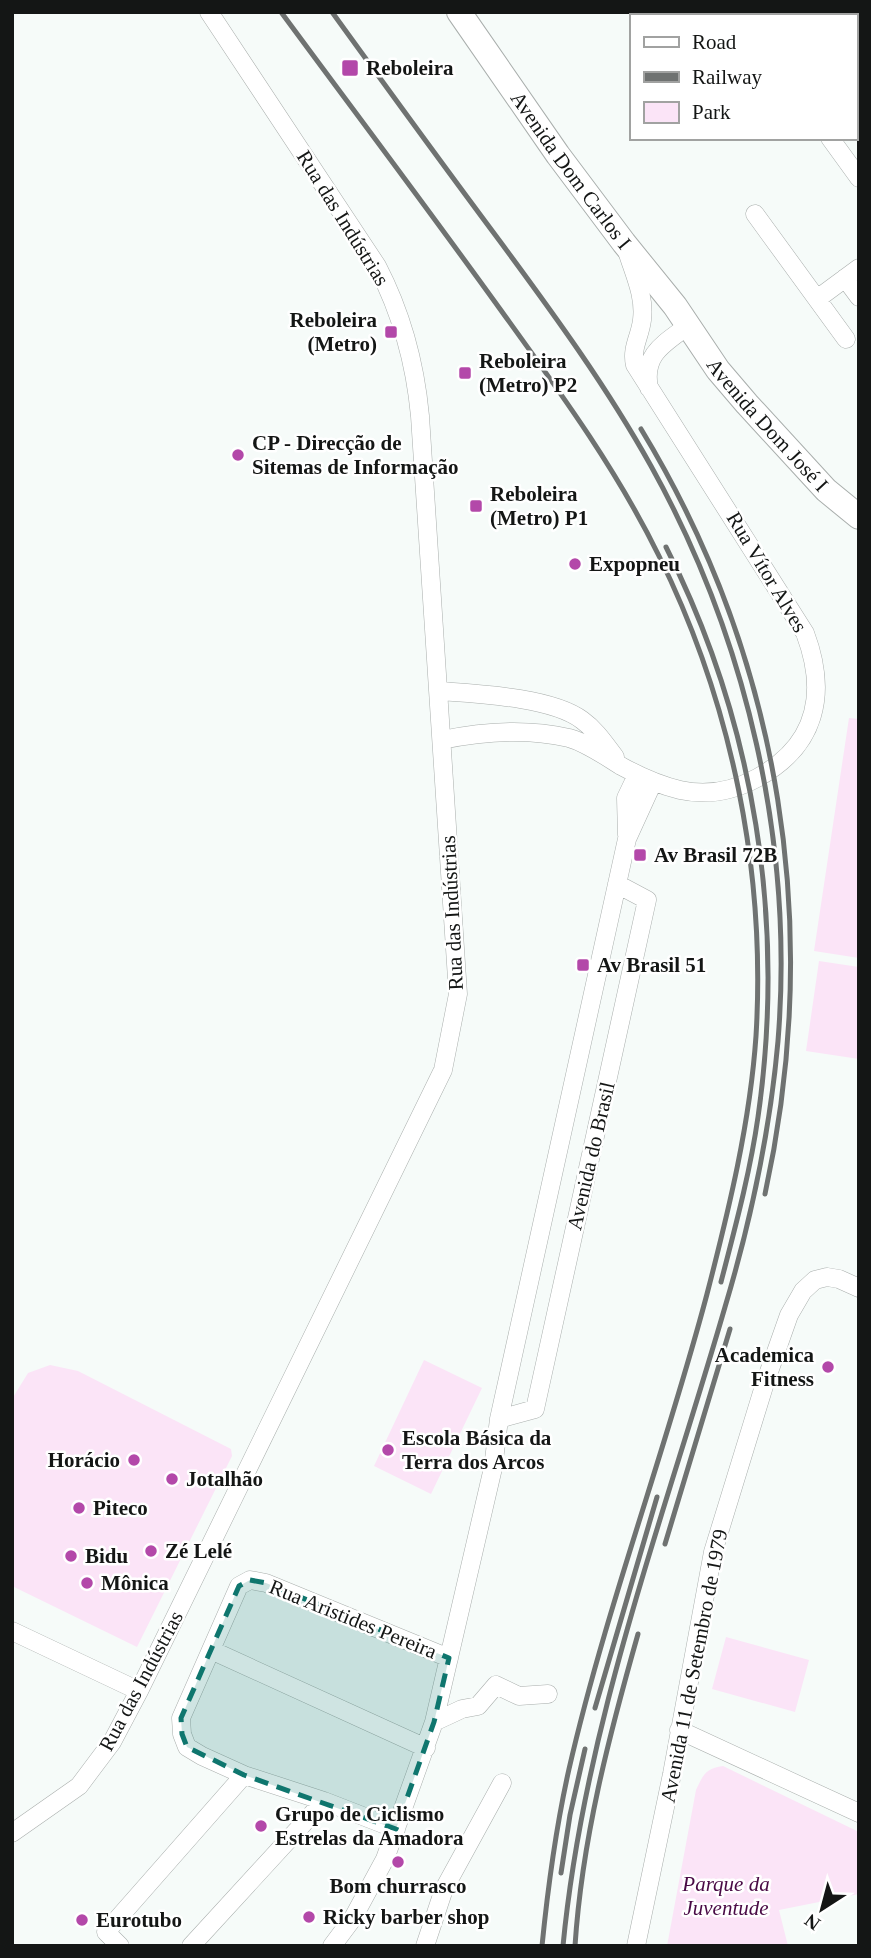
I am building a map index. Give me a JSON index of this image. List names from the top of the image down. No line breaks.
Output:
{"streets":{"street":["Avenida Dom Carlos I","Rua das Indústrias","Avenida Dom José I","Rua Vítor Alves","Avenida do Brasil","Rua Aristides Pereira","Avenida 11 de Setembro de 1979"]},"crossings":[["Avenida Dom Carlos I","Avenida Dom José I"],["Avenida Dom Carlos I","Rua Vítor Alves"],["Rua das Indústrias","Rua Vítor Alves"],["Rua Vítor Alves","Avenida do Brasil"],["Avenida do Brasil","Rua Aristides Pereira"]],"parks":["Parque da Juventude"],"places":{"transit":["Reboleira","Reboleira (Metro)","Reboleira (Metro) P2","Reboleira (Metro) P1","Av Brasil 72B","Av Brasil 51"],"other":["CP - Direcção de Sitemas de Informação","Expopneu","Academica Fitness","Escola Básica da Terra dos Arcos","Horácio","Jotalhão","Piteco","Zé Lelé","Bidu","Mônica","Grupo de Ciclismo Estrelas da Amadora","Bom churrasco","Ricky barber shop","Eurotubo"]},"legend":["Road","Railway","Park"],"north":"bottom left"}
